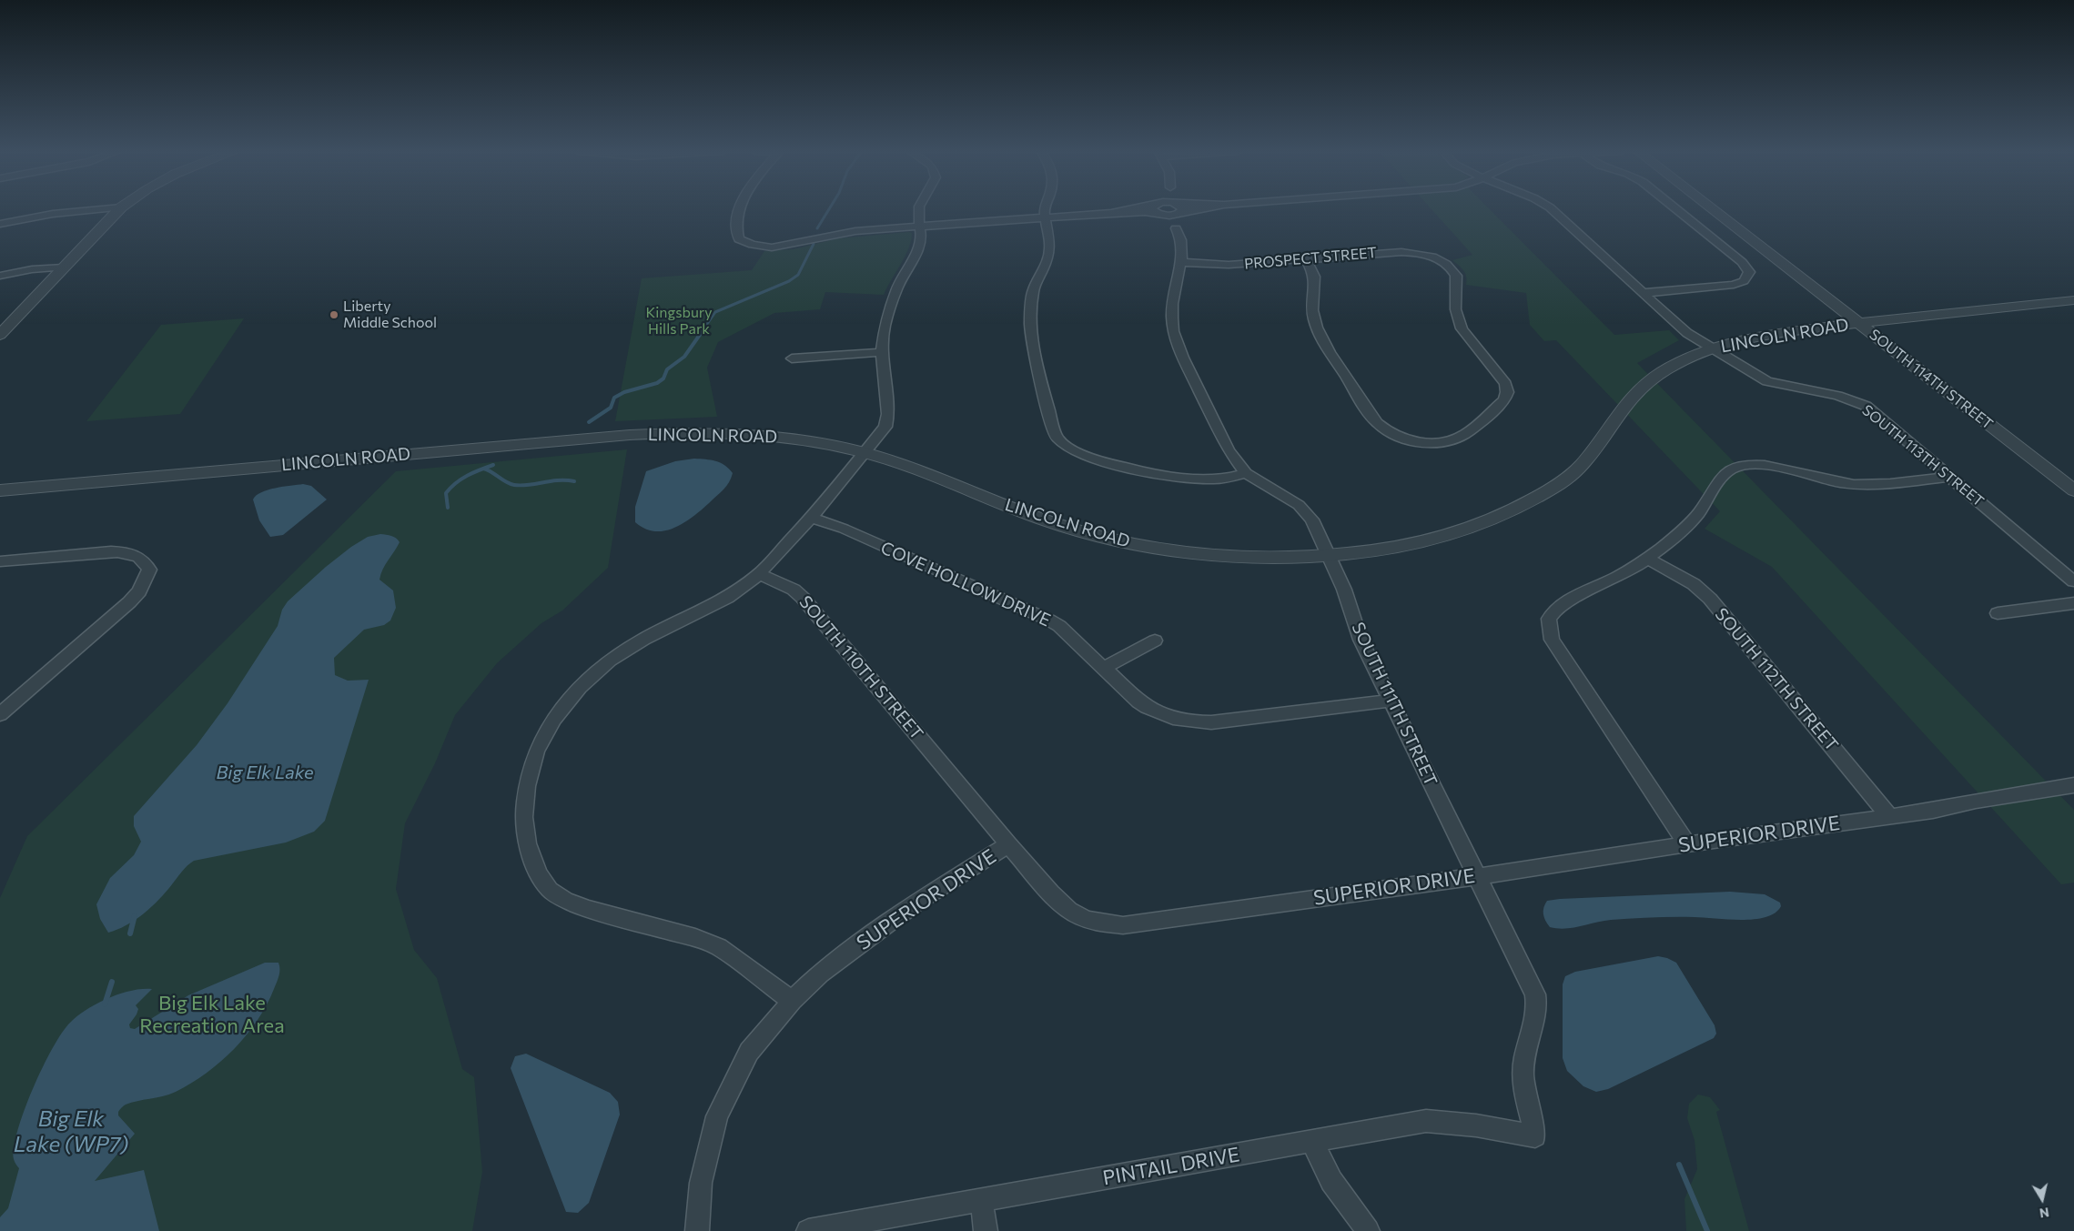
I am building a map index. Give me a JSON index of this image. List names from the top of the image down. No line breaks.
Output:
{"streets":{"street":["PROSPECT STREET","LINCOLN ROAD","SOUTH 114TH STREET","SOUTH 113TH STREET","COVE HOLLOW DRIVE","SOUTH 110TH STREET","SOUTH 112TH STREET","SOUTH 111TH STREET","SUPERIOR DRIVE","PINTAIL DRIVE"]},"crossings":[["PROSPECT STREET","SOUTH 111TH STREET"],["LINCOLN ROAD","SOUTH 114TH STREET"],["LINCOLN ROAD","SOUTH 113TH STREET"],["LINCOLN ROAD","SOUTH 111TH STREET"],["COVE HOLLOW DRIVE","SOUTH 111TH STREET"],["SOUTH 110TH STREET","SUPERIOR DRIVE"],["SOUTH 112TH STREET","SUPERIOR DRIVE"],["SOUTH 111TH STREET","SUPERIOR DRIVE"],["SOUTH 111TH STREET","PINTAIL DRIVE"]],"water":["Big Elk Lake","Big Elk Lake (WP7)"],"parks":["Kingsbury Hills Park","Big Elk Lake Recreation Area"],"places":["Liberty Middle School"],"north":"bottom"}
